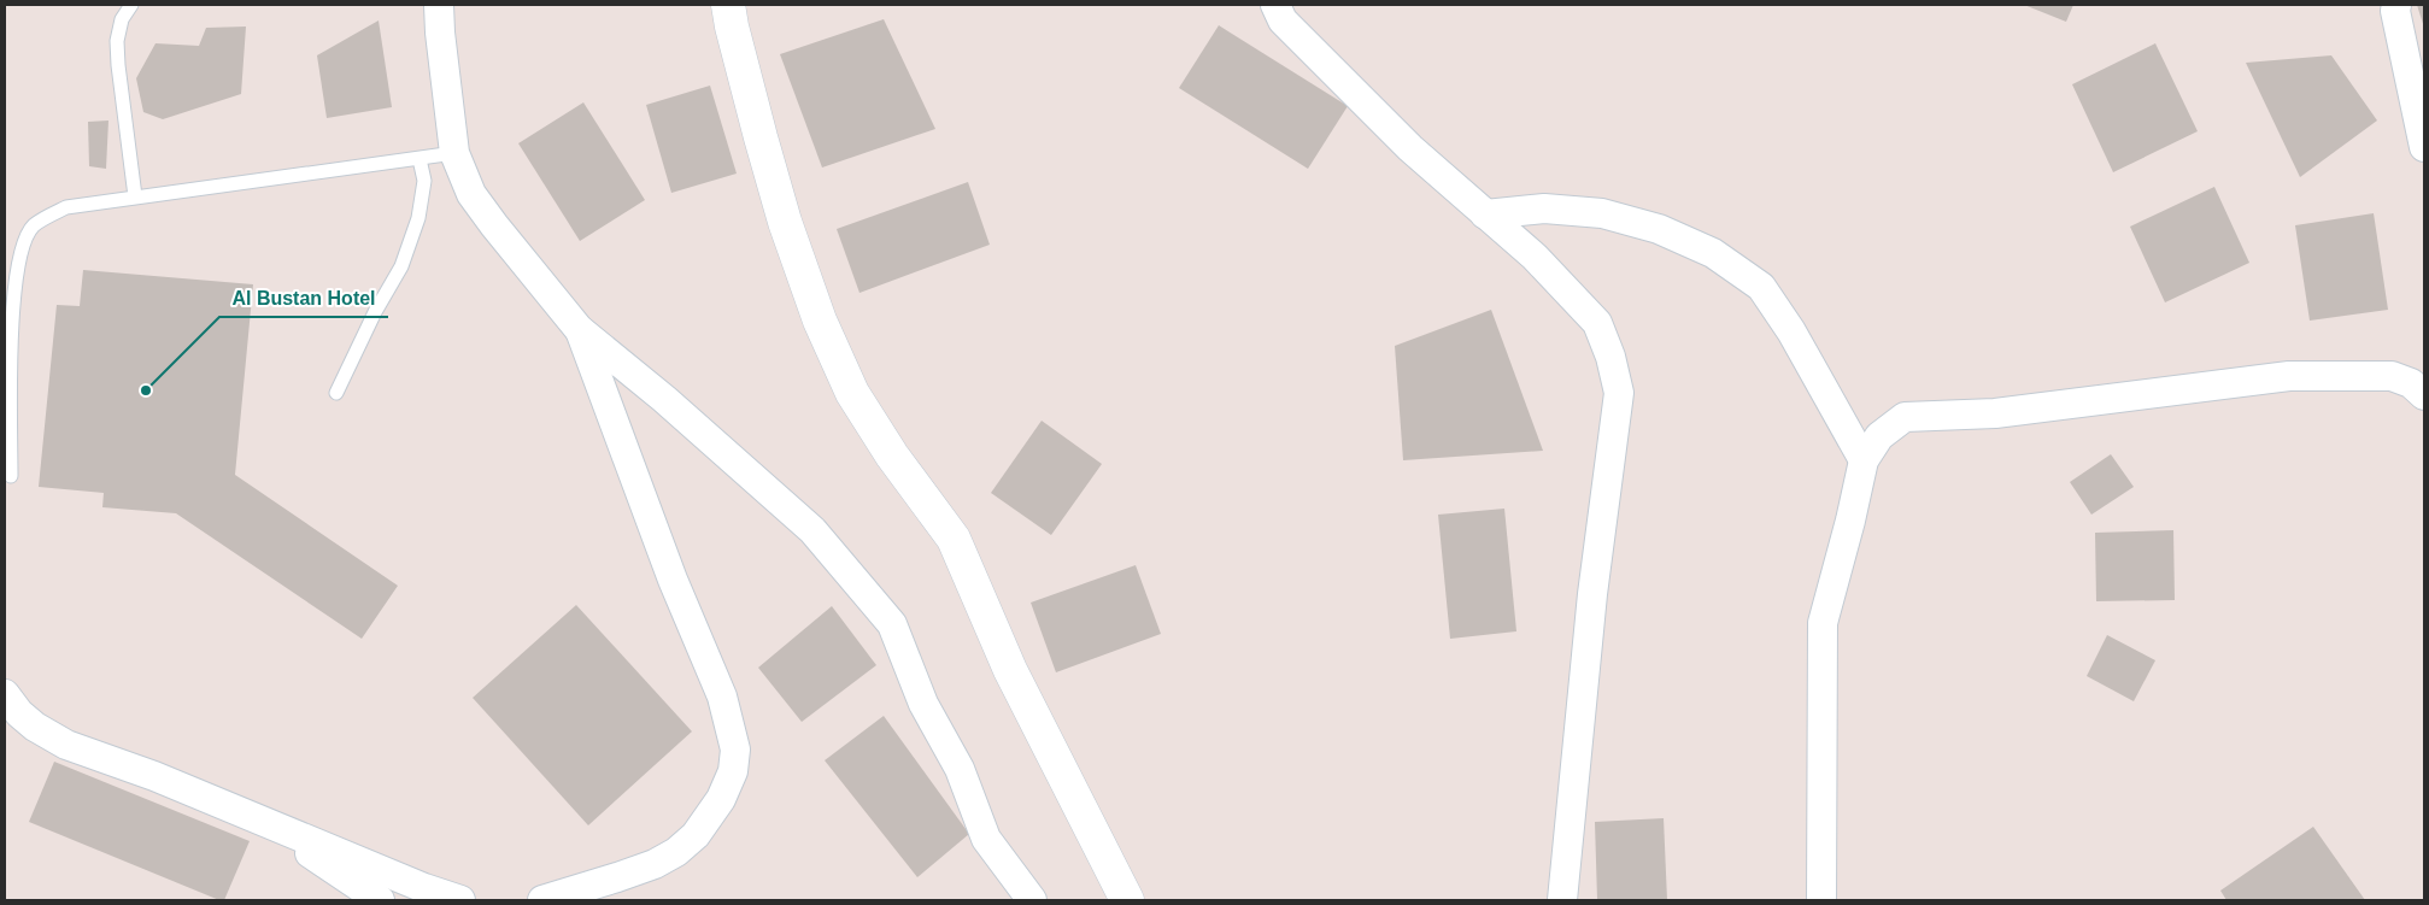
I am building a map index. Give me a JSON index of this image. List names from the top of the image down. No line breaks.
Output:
{"places":["Al Bustan Hotel"]}
